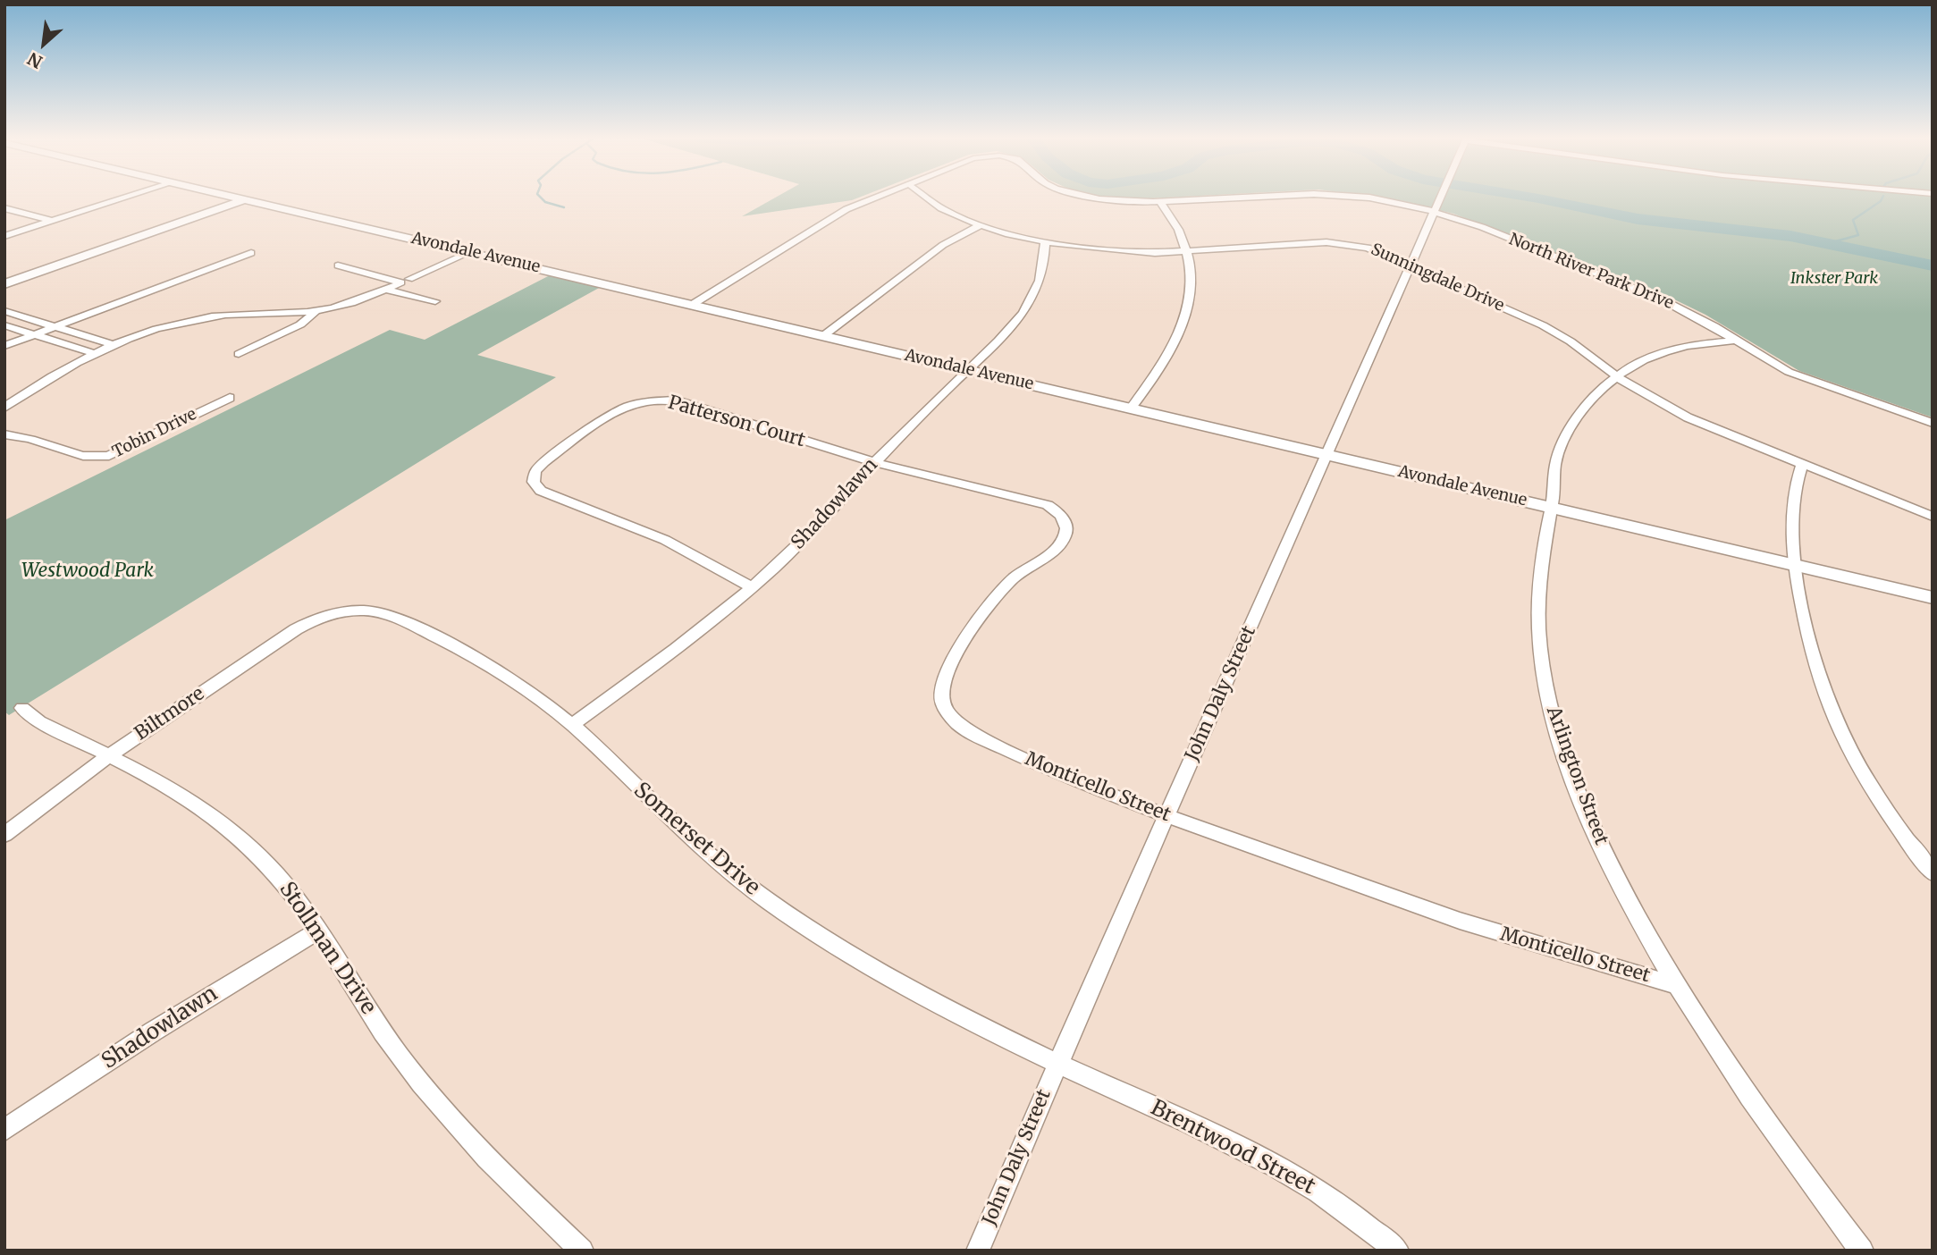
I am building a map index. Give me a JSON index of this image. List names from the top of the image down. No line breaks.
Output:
{"streets":{"street":["Avondale Avenue","North River Park Drive","Sunningdale Drive","Patterson Court","Tobin Drive","Shadowlawn","John Daly Street","Biltmore","Arlington Street","Monticello Street","Somerset Drive","Stollman Drive","Brentwood Street"]},"crossings":[["Avondale Avenue","Shadowlawn"],["Avondale Avenue","John Daly Street"],["Avondale Avenue","Arlington Street"],["North River Park Drive","John Daly Street"],["North River Park Drive","Arlington Street"],["Sunningdale Drive","Shadowlawn"],["Sunningdale Drive","John Daly Street"],["Sunningdale Drive","Arlington Street"],["Patterson Court","Shadowlawn"],["Patterson Court","Monticello Street"],["Shadowlawn","Monticello Street"],["Shadowlawn","Somerset Drive"],["Shadowlawn","Stollman Drive"],["John Daly Street","Monticello Street"],["John Daly Street","Somerset Drive"],["John Daly Street","Brentwood Street"],["Biltmore","Somerset Drive"],["Biltmore","Stollman Drive"],["Arlington Street","Monticello Street"],["Somerset Drive","Brentwood Street"]],"parks":["Inkster Park","Westwood Park"],"north":"bottom left"}
